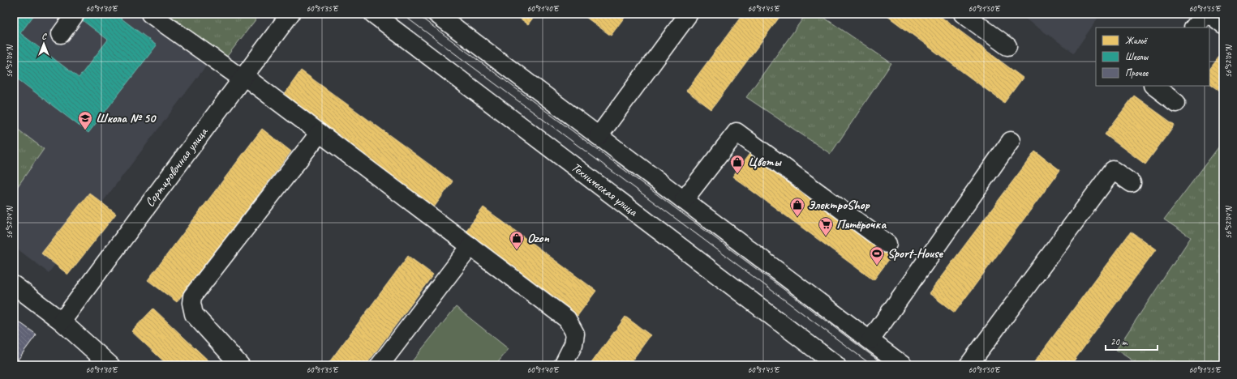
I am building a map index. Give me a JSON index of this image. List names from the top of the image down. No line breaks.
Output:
{"streets":{"street":["Сортировочная улица","Техническая улица"]},"places":{"school or university":["Школа № 50"],"shop":["Цветы","ЭлектроShop","Ozon"],"supermarket":["Пятёрочка"],"sports":["Sport-House"]},"legend":["Жильё","Школы","Прочее"],"scale_bar":"20 m","north":"top","coordinates":["60°31'30\"E","60°31'35\"E","60°31'40\"E","60°31'45\"E","60°31'50\"E","60°31'55\"E","56°52'06\"N","56°52'04\"N"]}
